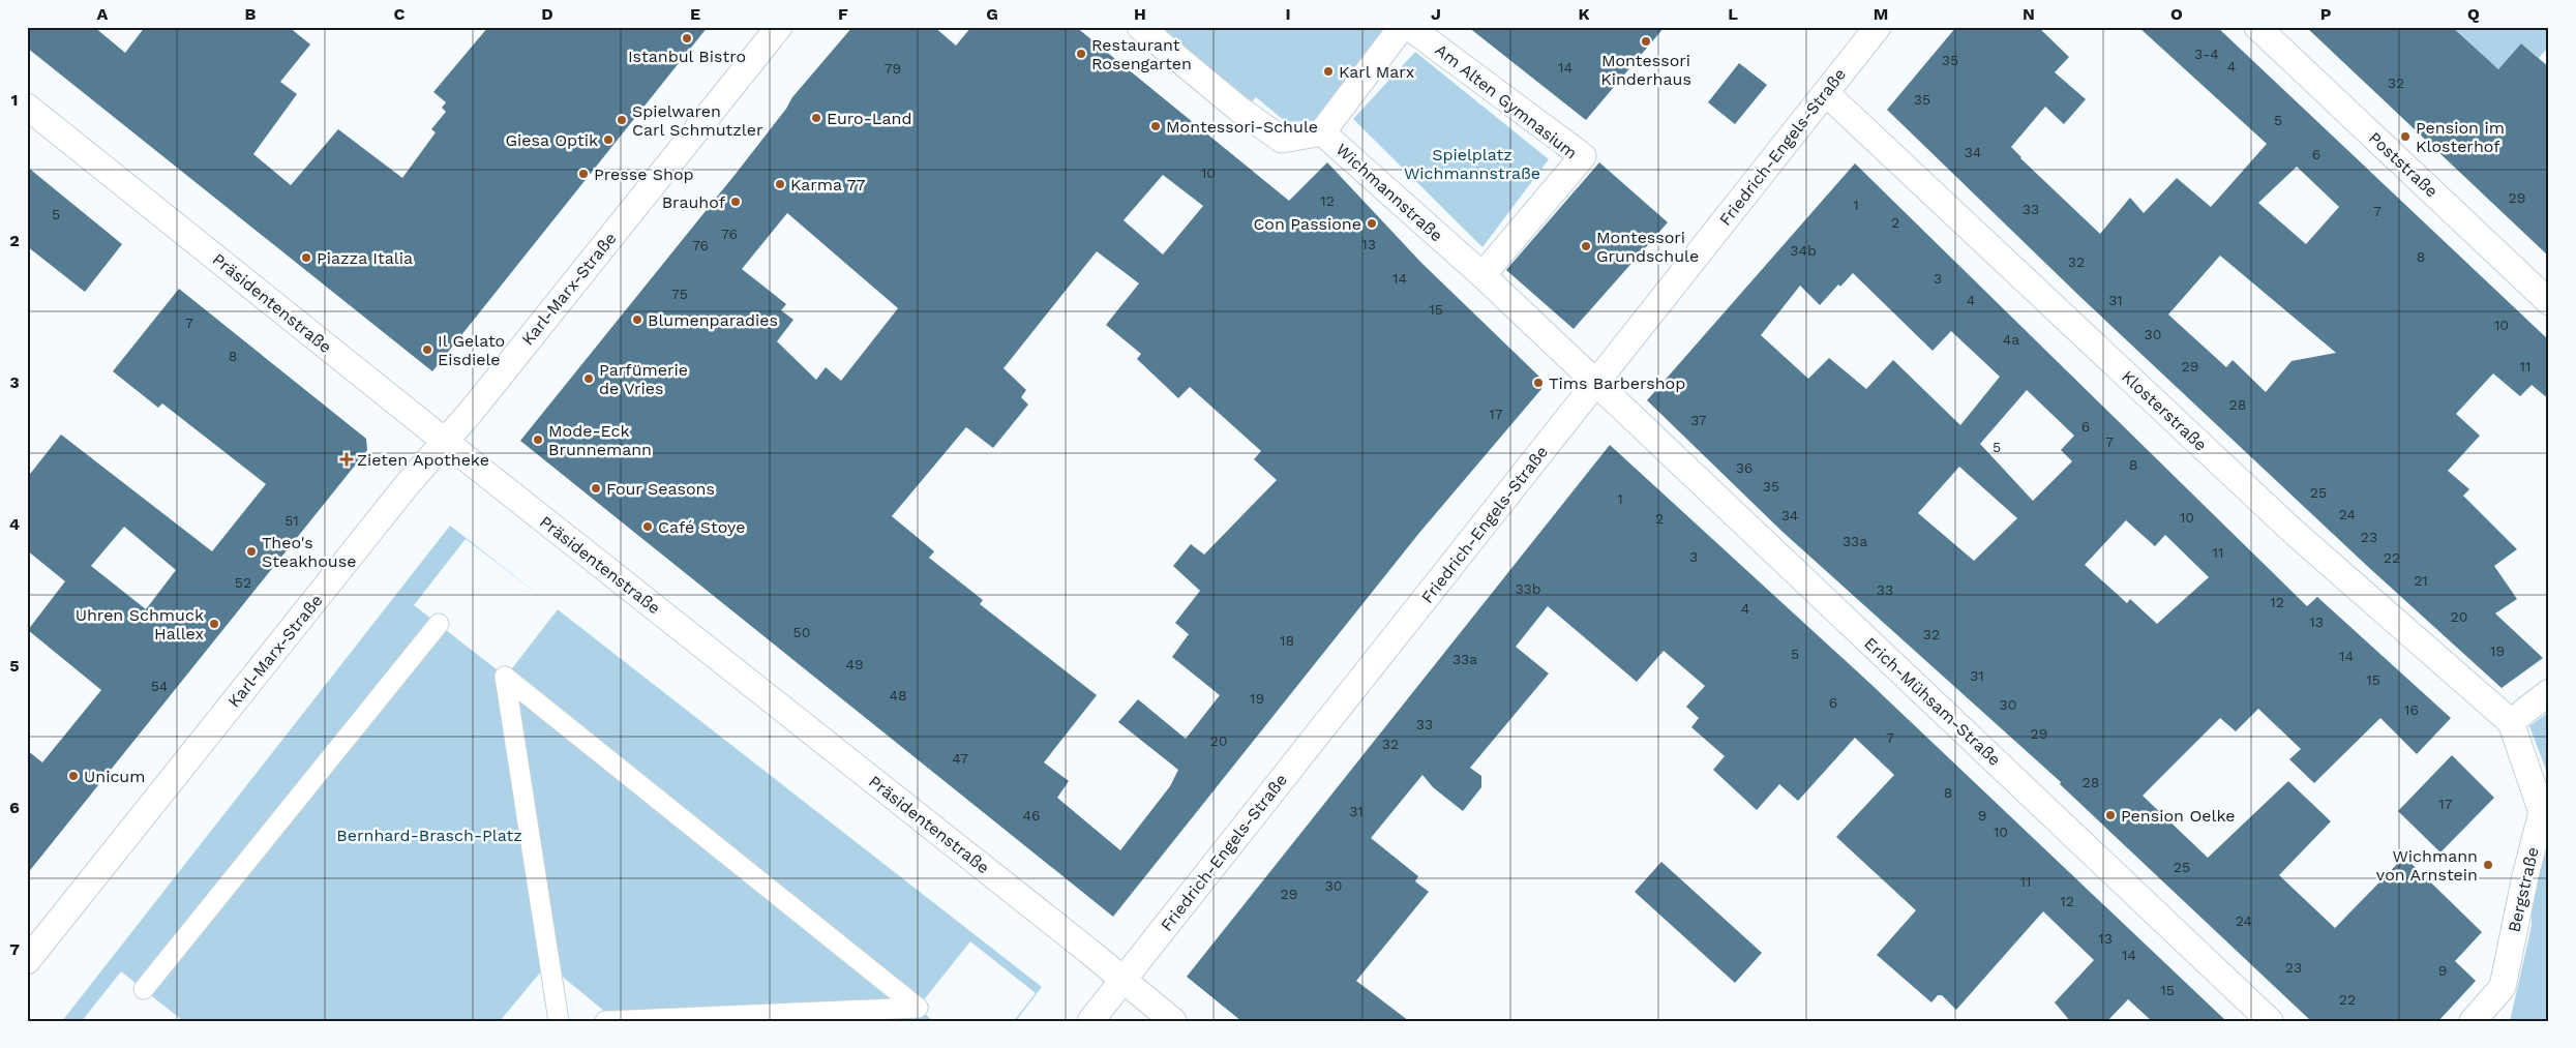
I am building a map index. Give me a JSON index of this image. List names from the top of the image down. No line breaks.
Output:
{"streets":{"street":["Am Alten Gymnasium","Friedrich-Engels-Straße","Poststraße","Wichmannstraße","Karl-Marx-Straße","Präsidentenstraße","Klosterstraße","Erich-Mühsam-Straße","Bergstraße"]},"crossings":[["Am Alten Gymnasium","Wichmannstraße"],["Friedrich-Engels-Straße","Wichmannstraße"],["Friedrich-Engels-Straße","Präsidentenstraße"],["Friedrich-Engels-Straße","Klosterstraße"],["Friedrich-Engels-Straße","Erich-Mühsam-Straße"],["Wichmannstraße","Erich-Mühsam-Straße"],["Karl-Marx-Straße","Präsidentenstraße"],["Klosterstraße","Bergstraße"]],"parks":["Spielplatz Wichmannstraße","Bernhard-Brasch-Platz"],"places":{"other":["Istanbul Bistro","Montessori Kinderhaus","Restaurant Rosengarten","Karl Marx","Euro-Land","Spielwaren Carl Schmutzler","Montessori-Schule","Pension im Klosterhof","Giesa Optik","Presse Shop","Karma 77","Brauhof","Con Passione","Montessori Grundschule","Piazza Italia","Blumenparadies","Il Gelato Eisdiele","Parfümerie de Vries","Tims Barbershop","Mode-Eck Brunnemann","Four Seasons","Café Stoye","Theo's Steakhouse","Uhren Schmuck Hallex","Unicum","Pension Oelke","Wichmann von Arnstein"],"health":["Zieten Apotheke"]},"house_numbers":["3-4","35","4","14","79","32","35","5","34","6","10","29","12","1","33","7","5","2","76","13","76","34b","8","32","14","3","75","4","31","15","7","10","30","4a","8","29","11","28","17","37","6","7","5","8","36","35","25","1","24","34","10","2","51","23","33a","11","3","22","21","52","33b","33","12","4","20","13","50","32","18","19","5","14","33a","49","31","15","54","48","19","6","30","16","33","29","7","20","32","47","28","8","17","31","46","9","10","25","11","30","29","12","24","13","14","23","9","15","22"],"grid":{"columns":["A","B","C","D","E","F","G","H","I","J","K","L","M","N","O","P","Q"],"rows":["1","2","3","4","5","6","7"]}}
